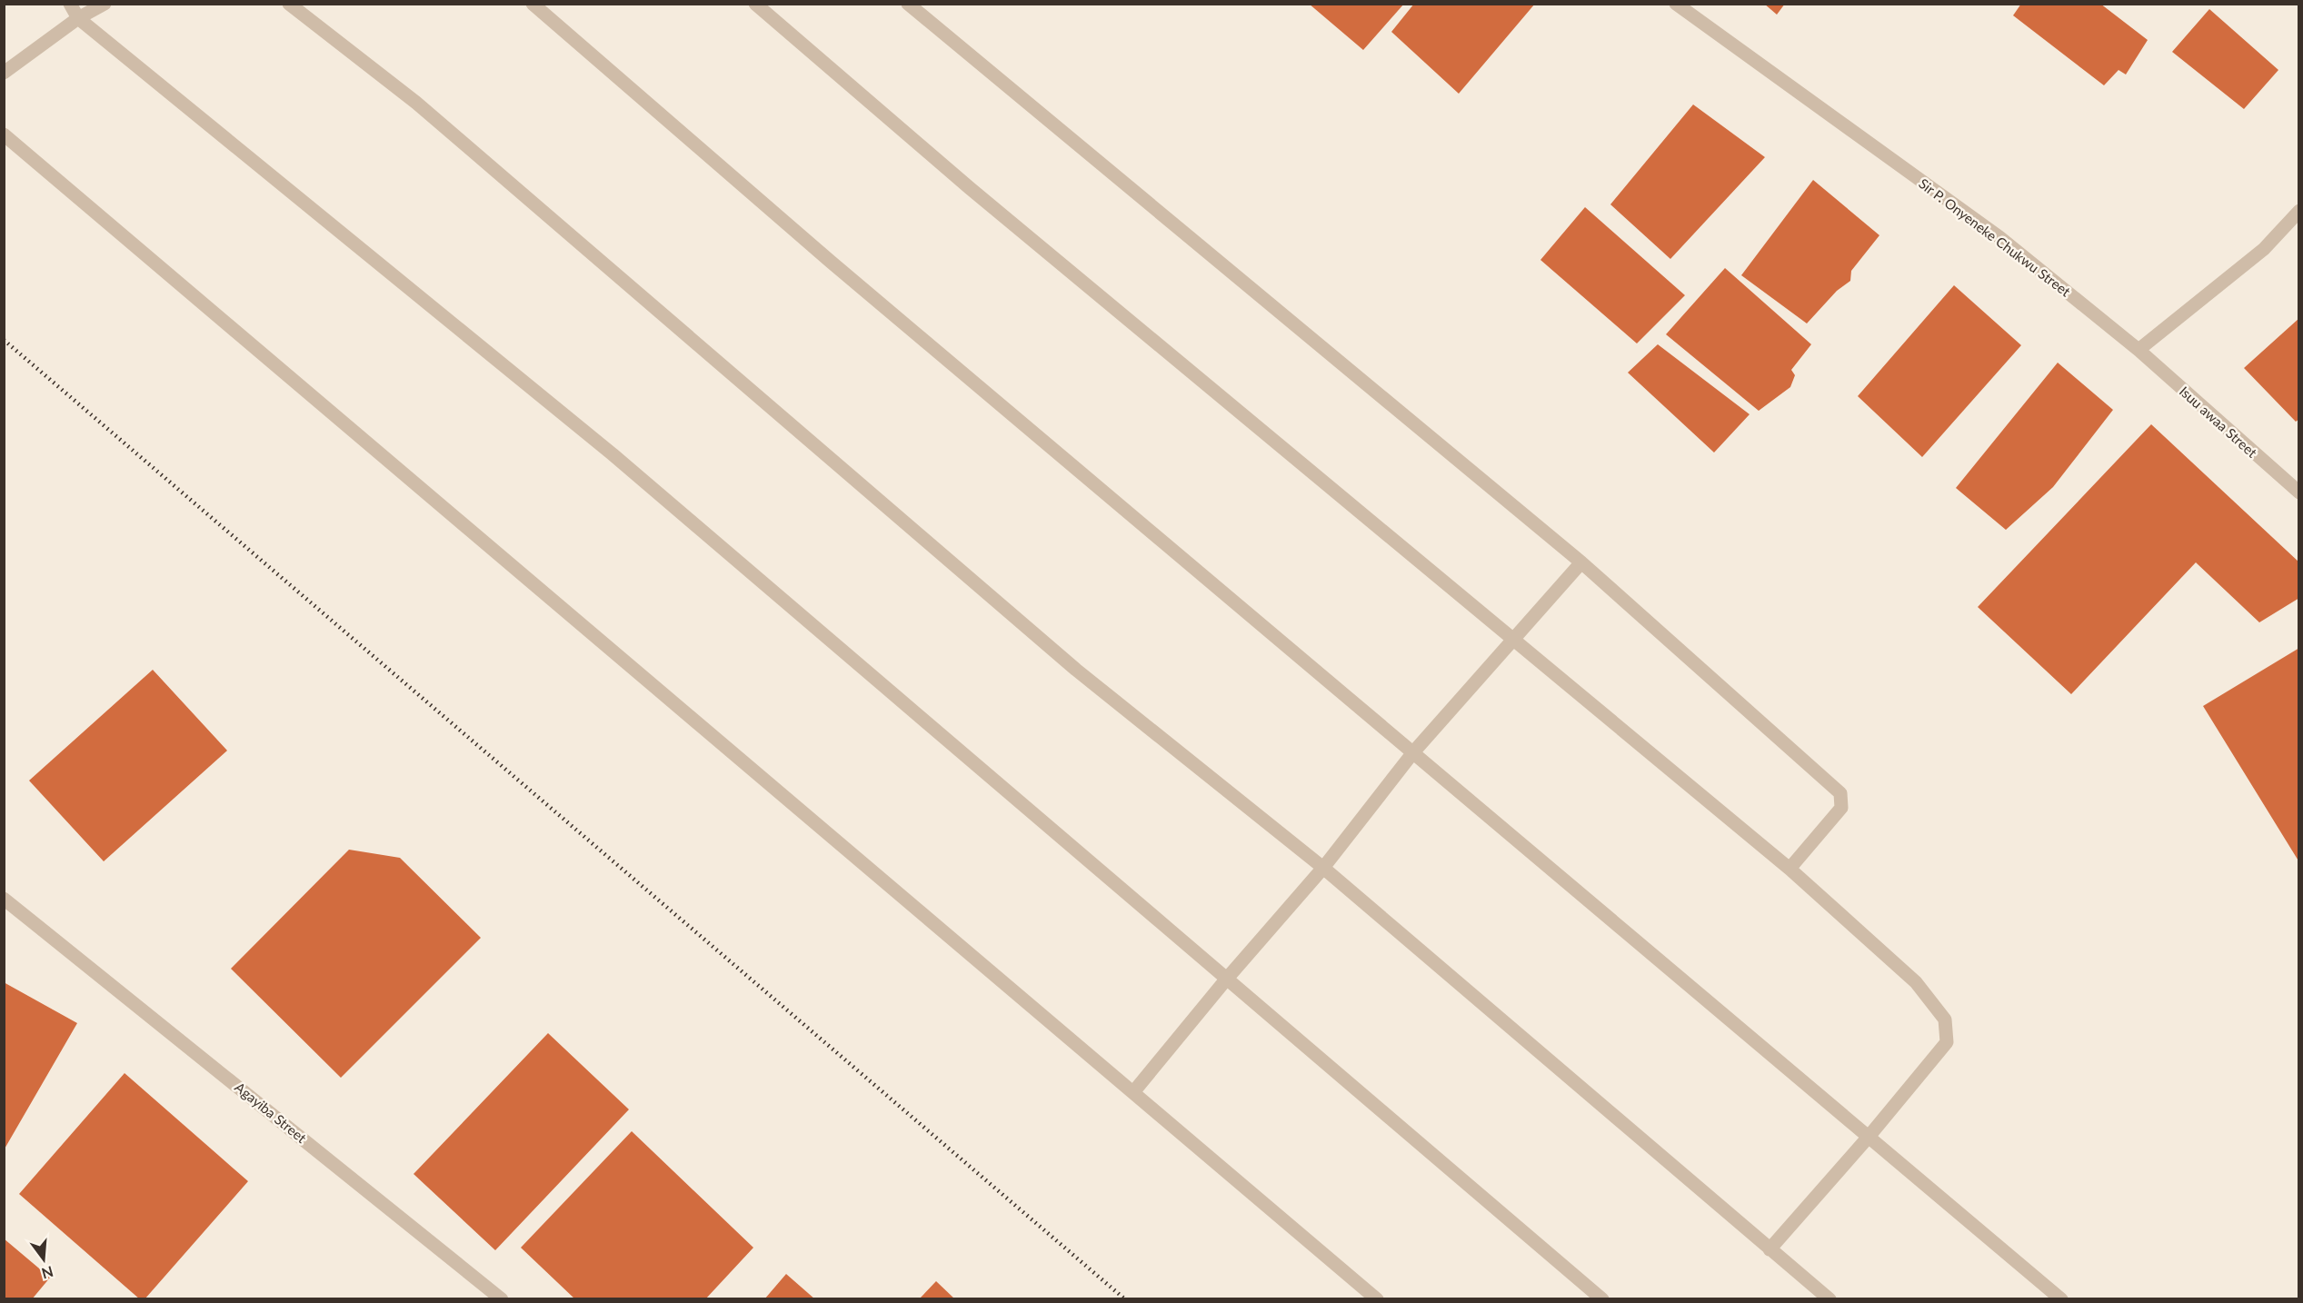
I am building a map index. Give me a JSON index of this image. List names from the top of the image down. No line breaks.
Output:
{"streets":{"street":["Sir P. Onyeneke Chukwu Street","Isuu awaa Street","Agayiba Street"]},"crossings":[["Sir P. Onyeneke Chukwu Street","Isuu awaa Street"]],"north":"bottom"}
